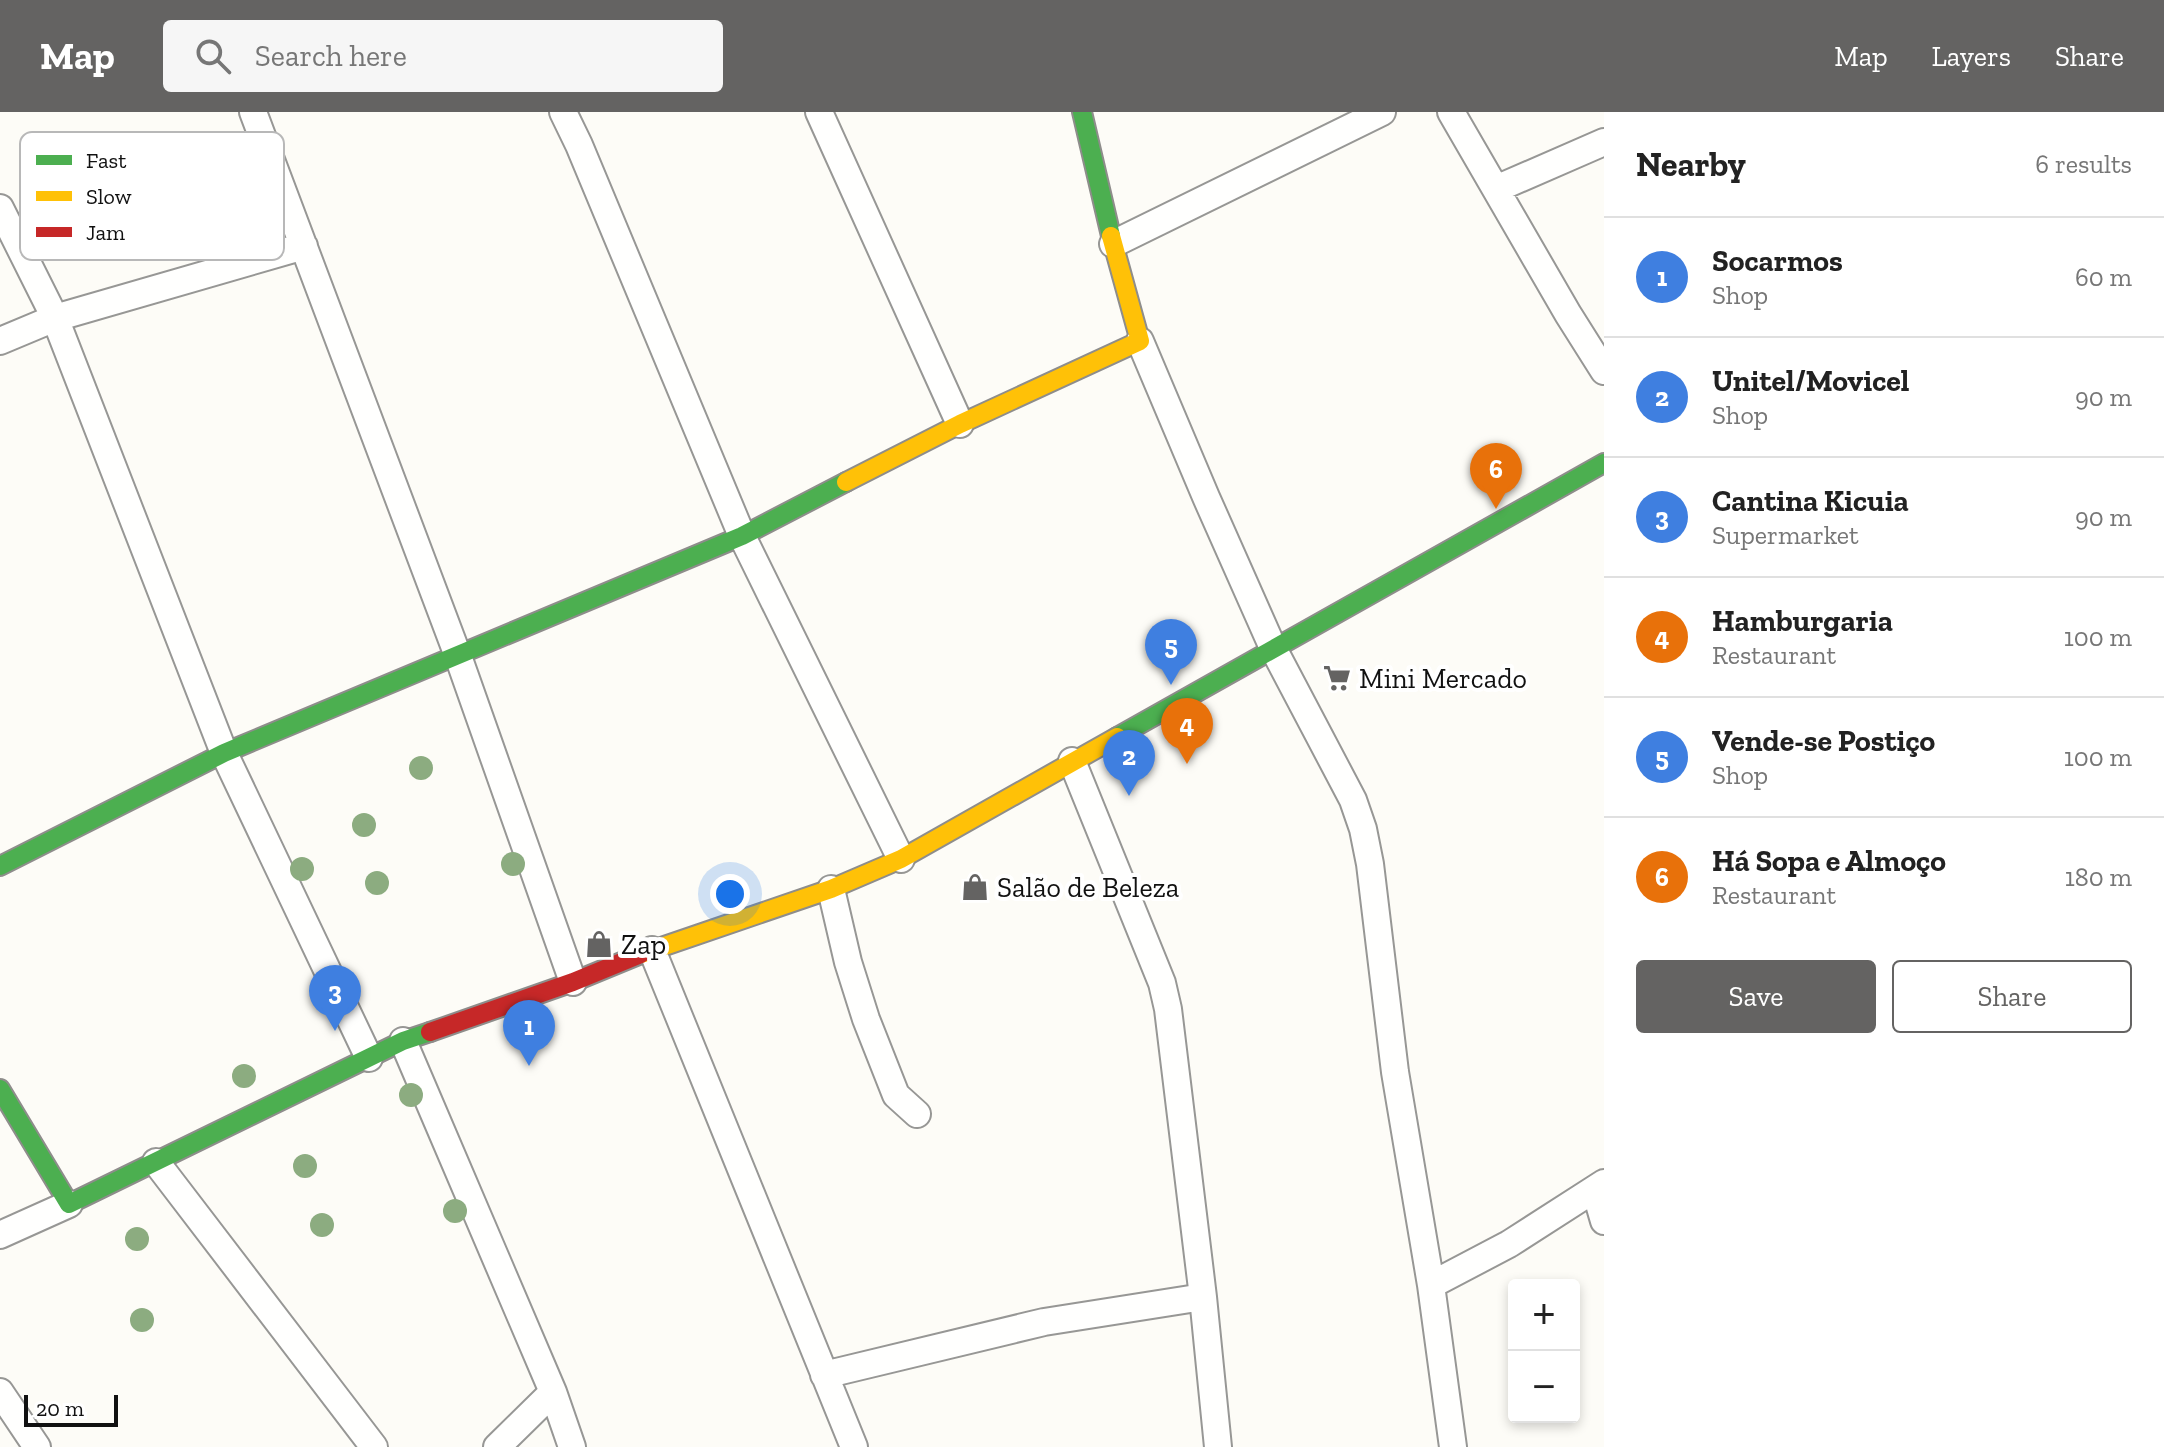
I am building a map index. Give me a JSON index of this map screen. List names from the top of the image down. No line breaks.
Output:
{"places":{"supermarket":["Mini Mercado"],"shop":["Salão de Beleza","Zap"]},"legend":["Fast","Slow","Jam"],"scale_bar":"20 m","page":{"header":"Map","search":"Search here","nav":["Map","Layers","Share"],"heading":["Nearby","6 results"],"list":[{"mark":"1","name":"Socarmos","note":"Shop","value":"60 m"},{"mark":"2","name":"Unitel/Movicel","note":"Shop","value":"90 m"},{"mark":"3","name":"Cantina Kicuia","note":"Supermarket","value":"90 m"},{"mark":"4","name":"Hamburgaria","note":"Restaurant","value":"100 m"},{"mark":"5","name":"Vende-se Postiço","note":"Shop","value":"100 m"},{"mark":"6","name":"Há Sopa e Almoço","note":"Restaurant","value":"180 m"}],"pins":["6","5","4","2","3","1"],"buttons":["Save","Share"],"map_buttons":["+","−"],"scale":"20 m"}}
